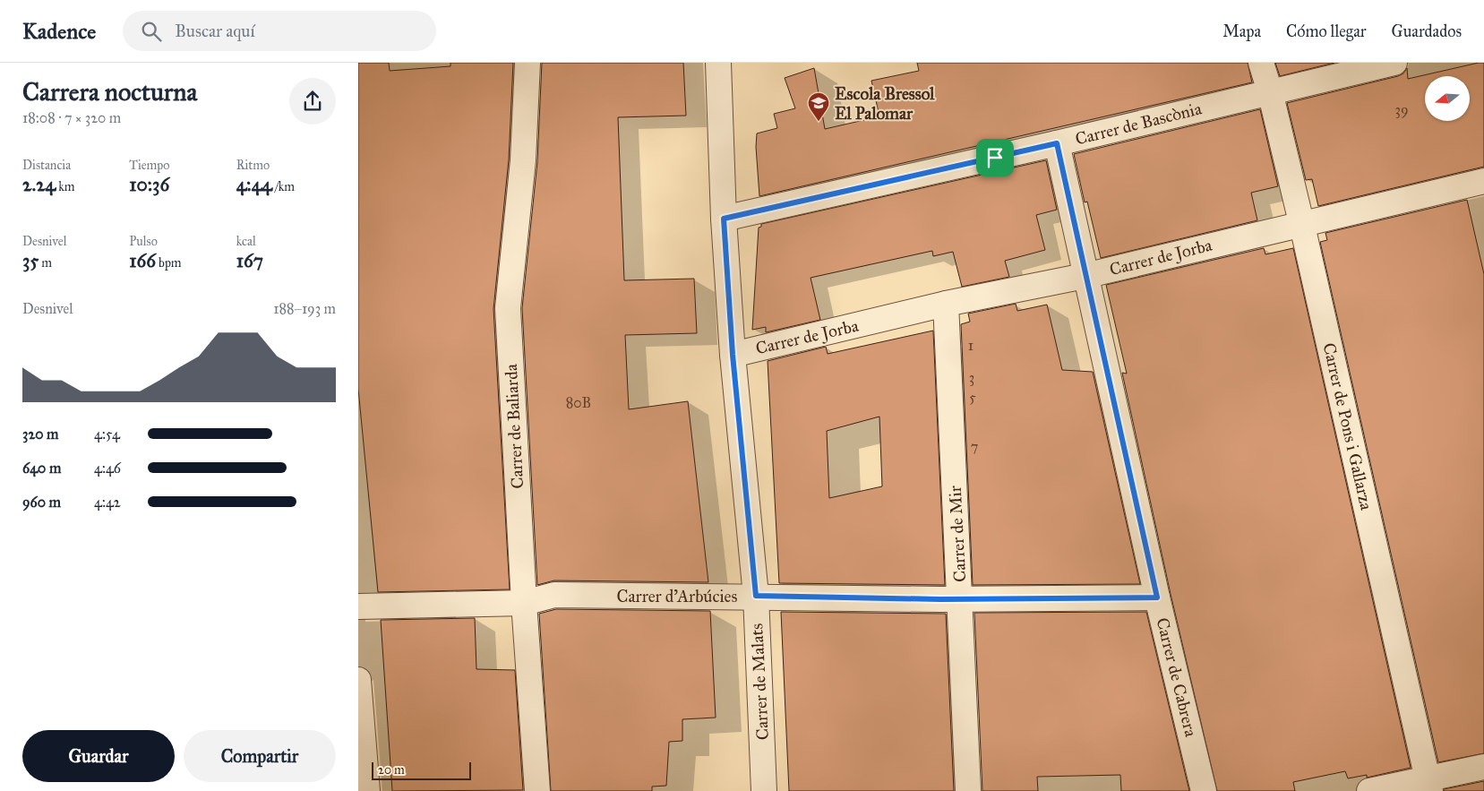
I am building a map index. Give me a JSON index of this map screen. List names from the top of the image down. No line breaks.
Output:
{"streets":{"street":["Carrer de Bascònia","Carrer de Jorba","Carrer de Baliarda","Carrer de Pons i Gallarza","Carrer de Mir","Carrer d'Arbúcies","Carrer de Cabrera","Carrer de Malats"]},"crossings":[["Carrer de Bascònia","Carrer de Pons i Gallarza"],["Carrer de Bascònia","Carrer de Cabrera"],["Carrer de Bascònia","Carrer de Malats"],["Carrer de Jorba","Carrer de Pons i Gallarza"],["Carrer de Jorba","Carrer de Mir"],["Carrer de Jorba","Carrer de Cabrera"],["Carrer de Jorba","Carrer de Malats"],["Carrer de Baliarda","Carrer d'Arbúcies"],["Carrer de Mir","Carrer d'Arbúcies"],["Carrer d'Arbúcies","Carrer de Cabrera"],["Carrer d'Arbúcies","Carrer de Malats"]],"places":{"school or university":["Escola Bressol El Palomar"]},"house_numbers":["39","1","3","5","80B","7"],"scale_bar":"20 m","north":"left","page":{"header":"Kadence","search":"Buscar aquí","nav":["Mapa","Cómo llegar","Guardados"],"heading":["Carrera nocturna","18:08 · 7 × 320 m"],"stats":[["Distancia","2.24 km"],["Tiempo","10:36"],["Ritmo","4:44 /km"],["Desnivel","35 m"],["Pulso","166 bpm"],["kcal","167"]],"chart":["Desnivel","188–193 m"],"list":[{"name":"320 m","note":"4:54"},{"name":"640 m","note":"4:46"},{"name":"960 m","note":"4:42"}],"buttons":["Guardar","Compartir"],"scale":"20 m"}}
